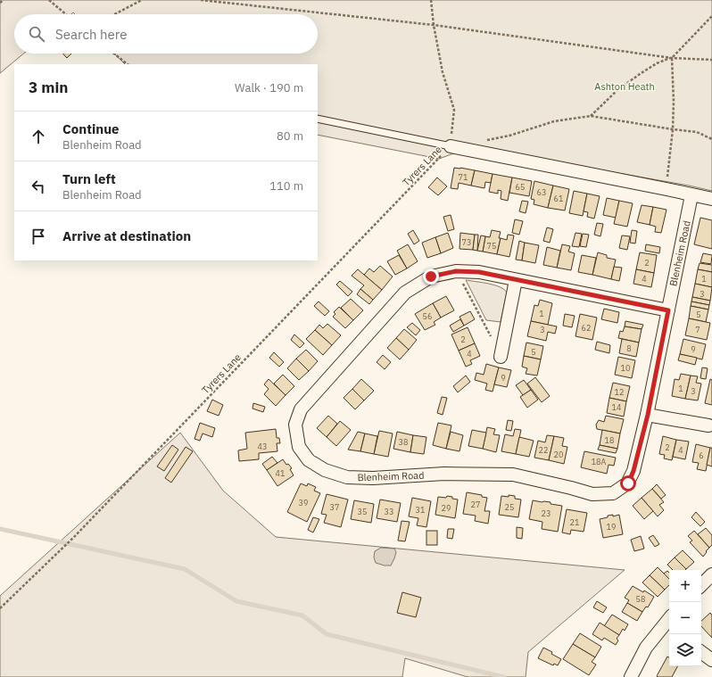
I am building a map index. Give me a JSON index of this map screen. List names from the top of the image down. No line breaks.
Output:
{"streets":{"street":["Blenheim Road"],"path":["Tyrers Lane"]},"parks":["Ashton Heath"],"house_numbers":["71","65","63","61","73","75","2","4","1","3","1","5","56","62","3","7","2","8","9","5","4","10","9","1","3","12","14","18","38","43","2","22","4","20","6","18A","41","39","27","37","25","29","31","35","33","23","21","19","58"],"page":{"search":"Search here","heading":["3 min","Walk · 190 m"],"list":[["Continue","Blenheim Road","80 m"],["Turn left","Blenheim Road","110 m"],"Arrive at destination"],"map_buttons":["+","−"]}}
